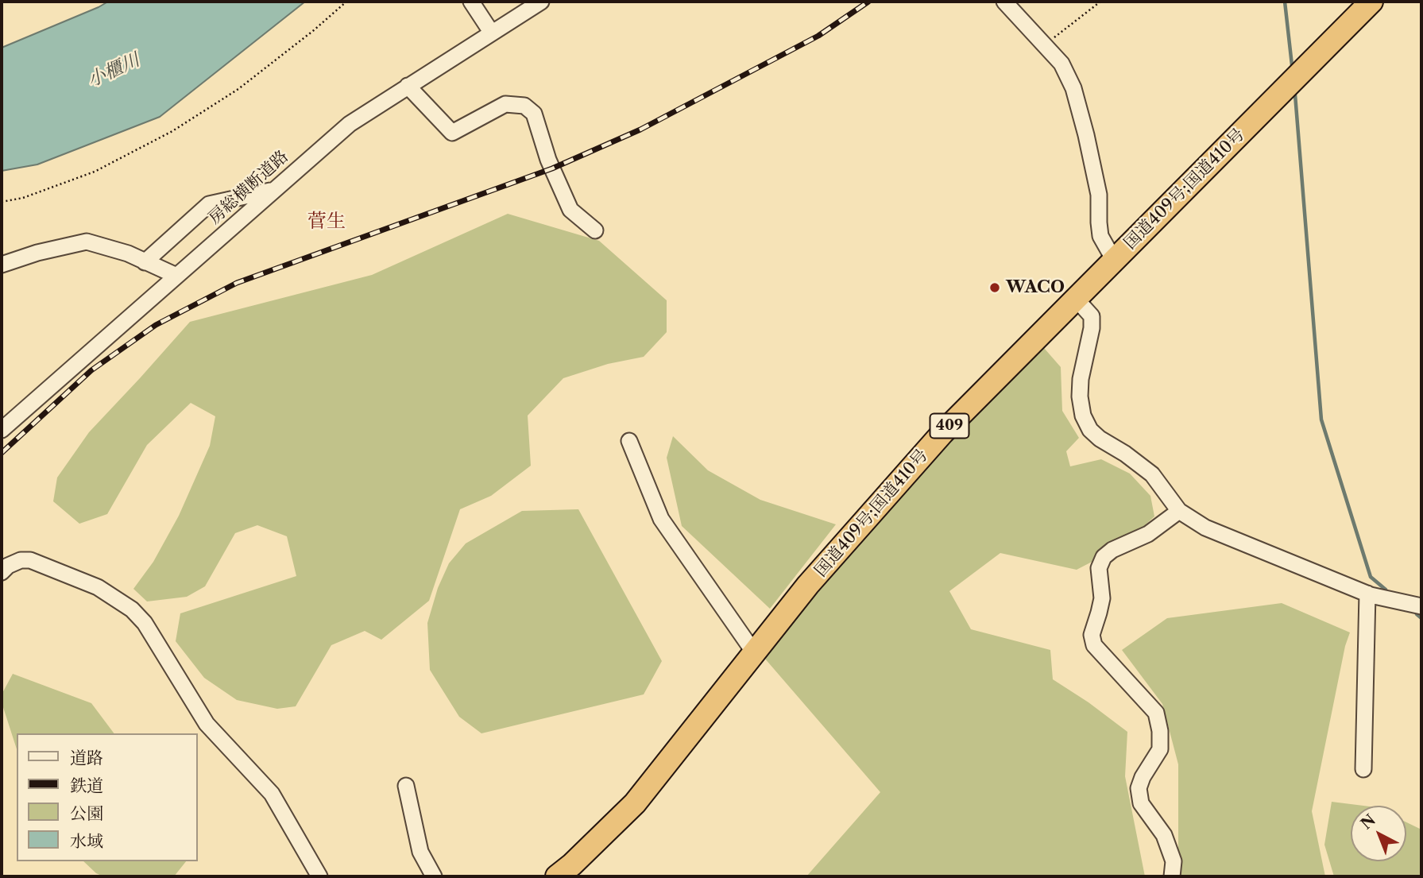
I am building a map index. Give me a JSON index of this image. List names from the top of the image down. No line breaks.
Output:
{"streets":{"highway":["国道409号;国道410号","409"],"street":["房総横断道路"]},"districts":["菅生"],"water":["小櫃川"],"places":["WACO"],"legend":["道路","鉄道","公園","水域"],"north":"top left"}
